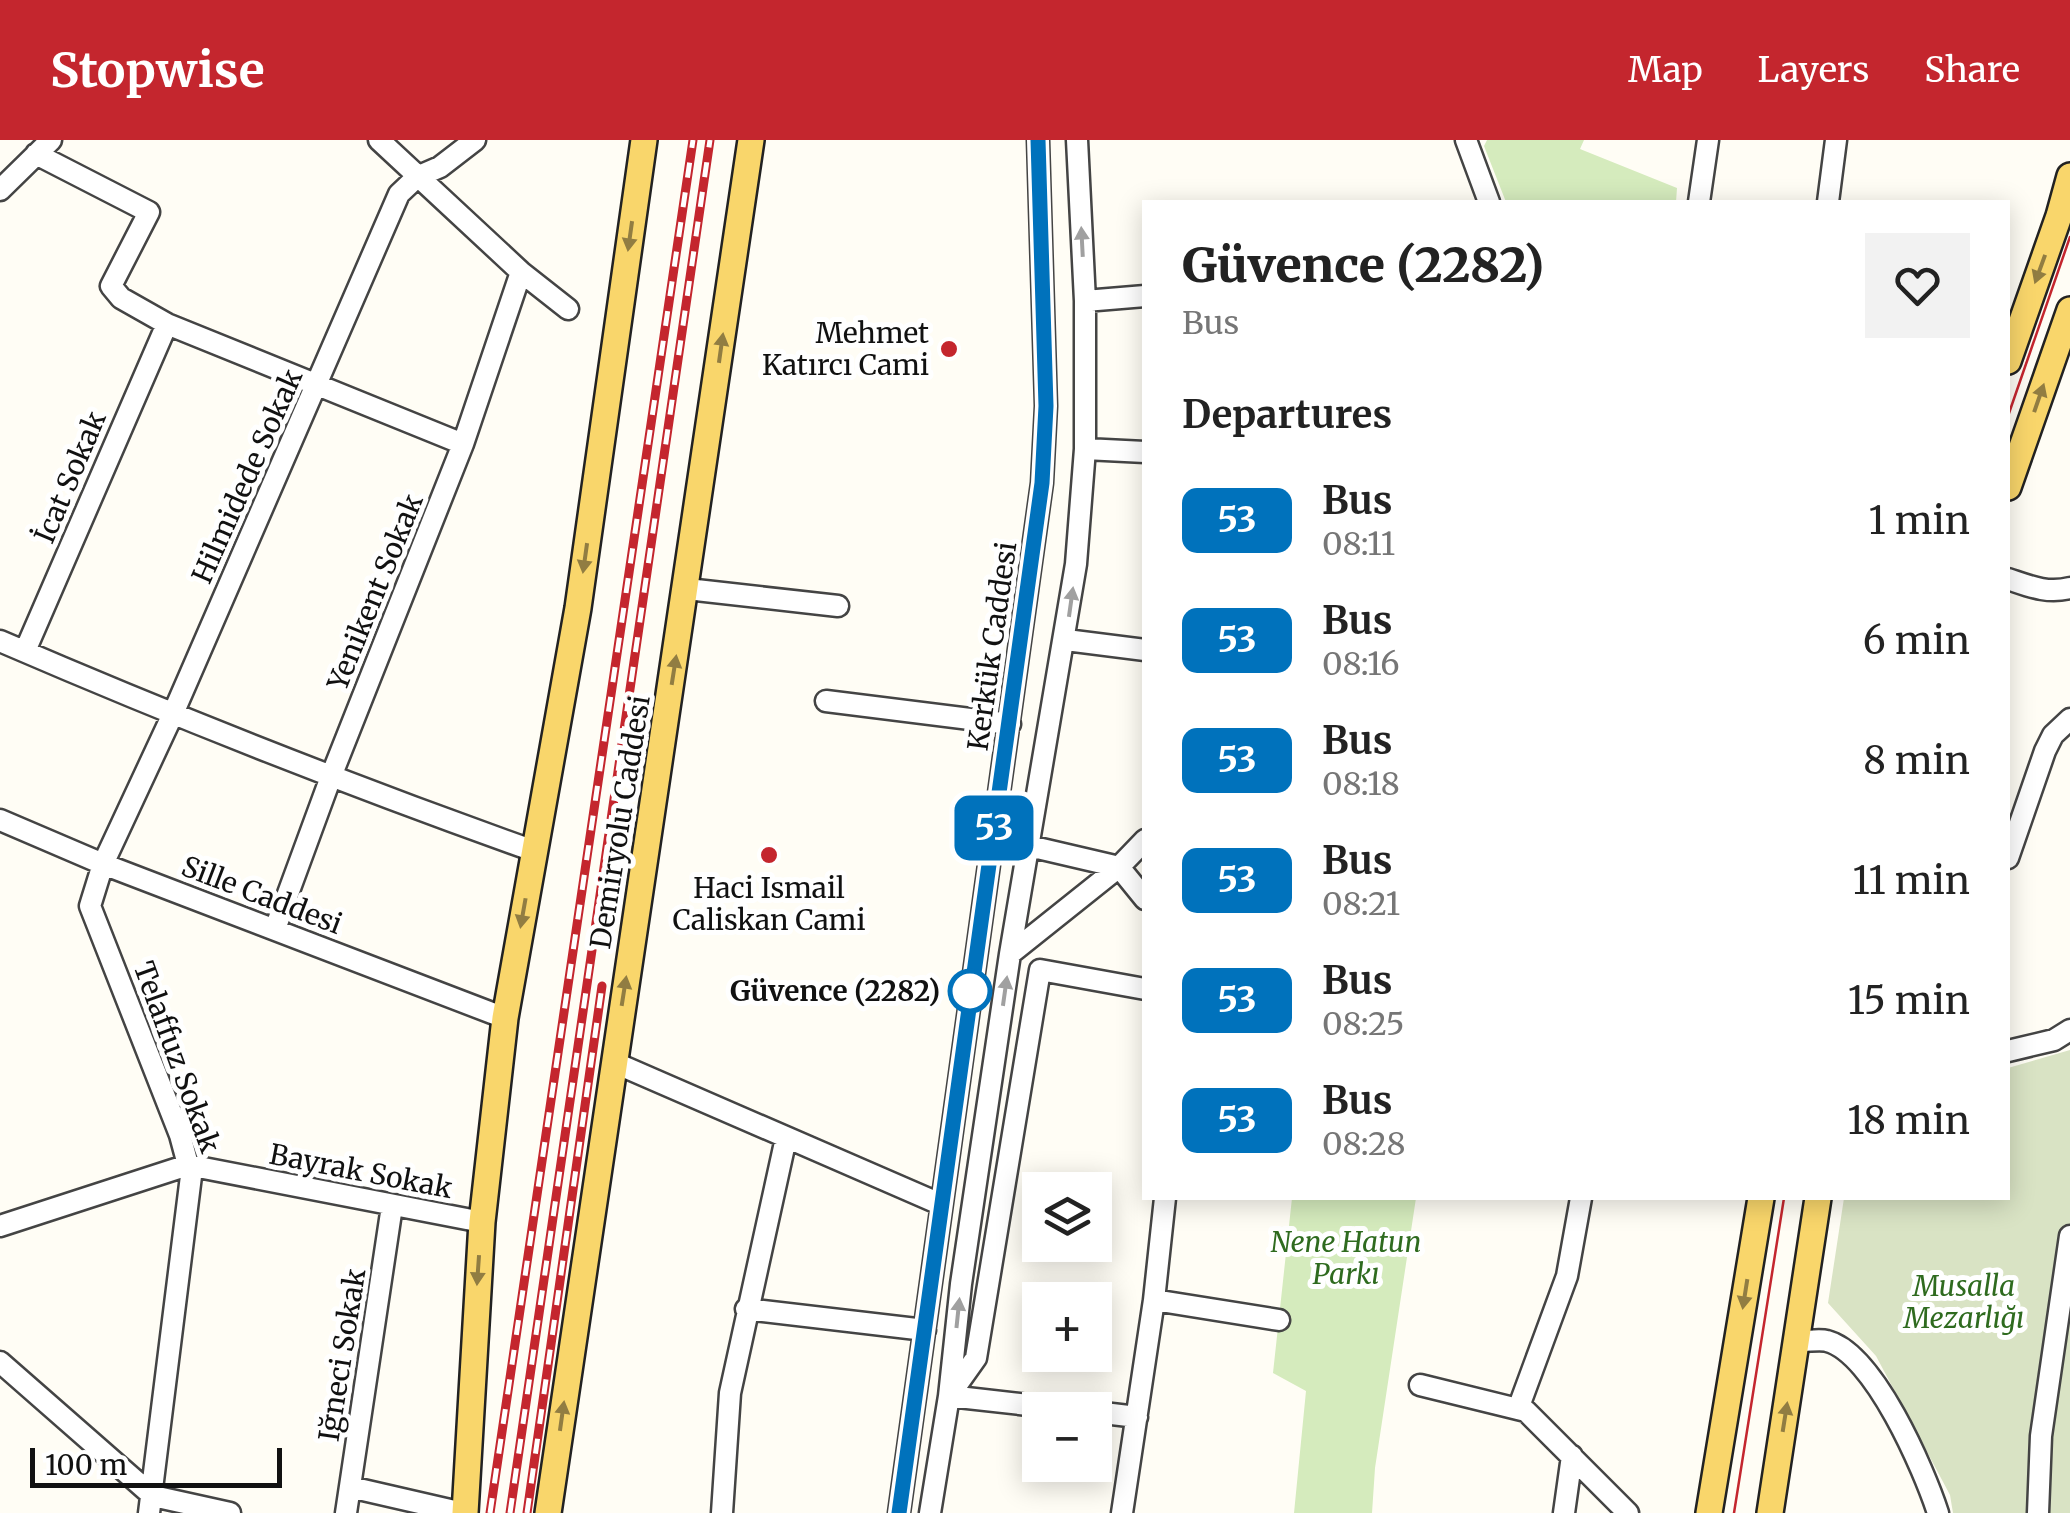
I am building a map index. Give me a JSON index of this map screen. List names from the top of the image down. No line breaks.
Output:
{"streets":{"main road":["Demiryolu Caddesi"],"street":["Hilmidede Sokak","İcat Sokak","Yenikent Sokak","Kerkük Caddesi","Sille Caddesi","Telaffuz Sokak","Bayrak Sokak","Iğneci Sokak"]},"crossings":[["Hilmidede Sokak","Sille Caddesi"],["Hilmidede Sokak","Telaffuz Sokak"],["Yenikent Sokak","Sille Caddesi"],["Sille Caddesi","Telaffuz Sokak"],["Telaffuz Sokak","Bayrak Sokak"],["Bayrak Sokak","Iğneci Sokak"]],"parks":["Nene Hatun Parkı","Musalla Mezarlığı"],"places":["Mehmet Katırcı Cami","Haci Ismail Caliskan Cami","Güvence (2282)"],"lines":["bus line 53"],"scale_bar":"100 m","page":{"header":"Stopwise","nav":["Map","Layers","Share"],"on_map":"53","heading":[["Güvence (2282)","Bus"],"Departures"],"list":[{"mark":"53","name":"Bus","note":"08:11","value":"1 min"},{"mark":"53","name":"Bus","note":"08:16","value":"6 min"},{"mark":"53","name":"Bus","note":"08:18","value":"8 min"},{"mark":"53","name":"Bus","note":"08:21","value":"11 min"},{"mark":"53","name":"Bus","note":"08:25","value":"15 min"},{"mark":"53","name":"Bus","note":"08:28","value":"18 min"}],"map_buttons":["+","−"],"scale":"100 m"}}
